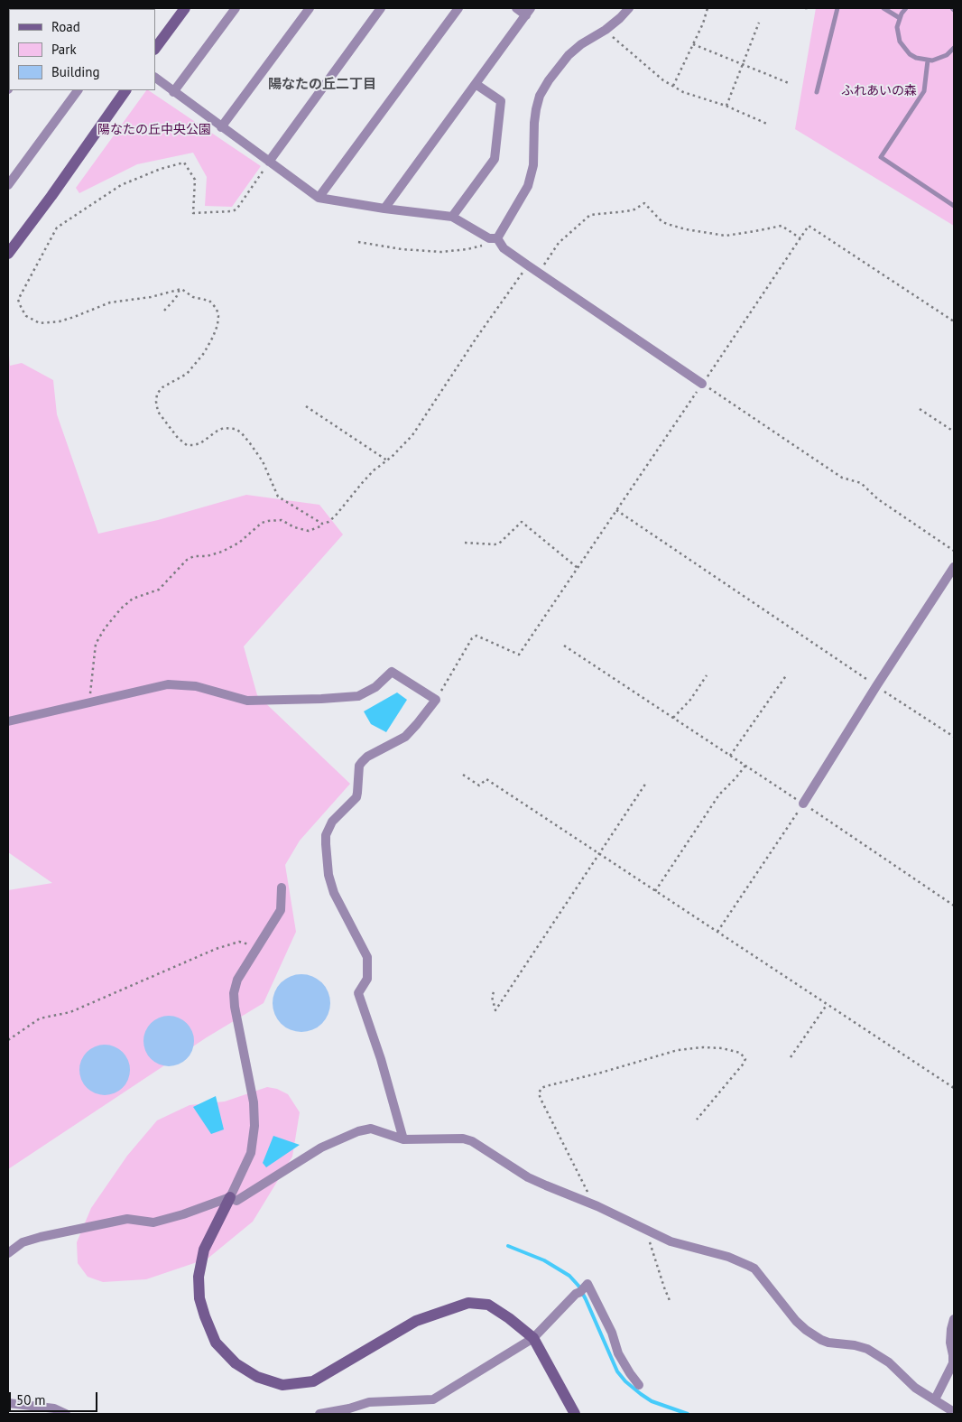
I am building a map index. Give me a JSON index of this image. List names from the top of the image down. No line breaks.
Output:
{"districts":["陽なたの丘二丁目"],"parks":["ふれあいの森","陽なたの丘中央公園"],"legend":["Road","Park","Building"],"scale_bar":"50 m"}
